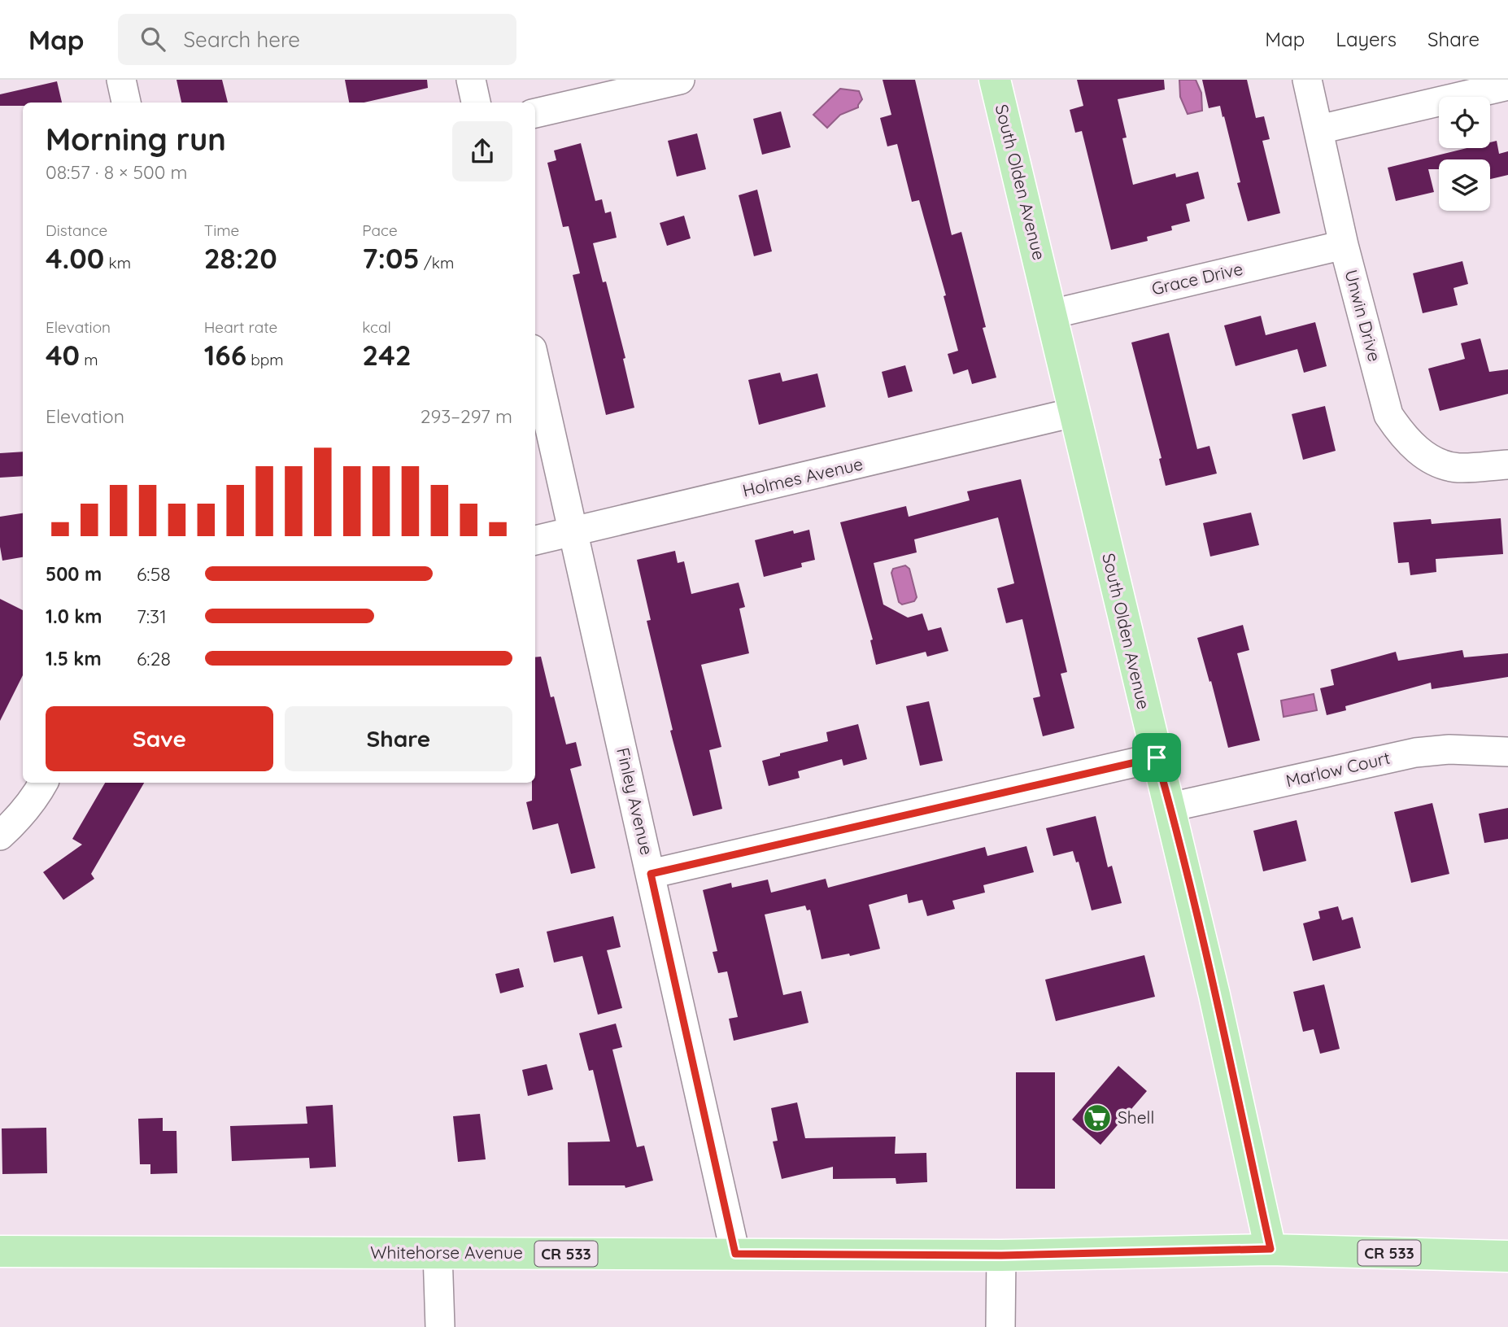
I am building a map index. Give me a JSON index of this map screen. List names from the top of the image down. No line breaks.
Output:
{"streets":{"main road":["South Olden Avenue","Whitehorse Avenue","CR 533"],"street":["Grace Drive","Unwin Drive","Holmes Avenue","Marlow Court","Finley Avenue"]},"crossings":[["South Olden Avenue","Grace Drive"],["South Olden Avenue","Holmes Avenue"],["South Olden Avenue","Marlow Court"],["South Olden Avenue","Whitehorse Avenue"],["Grace Drive","Unwin Drive"],["Holmes Avenue","Finley Avenue"],["Finley Avenue","Whitehorse Avenue"]],"places":{"supermarket":["Shell"]},"page":{"header":"Map","search":"Search here","nav":["Map","Layers","Share"],"heading":["Morning run","08:57 · 8 × 500 m"],"stats":[["Distance","4.00 km"],["Time","28:20"],["Pace","7:05 /km"],["Elevation","40 m"],["Heart rate","166 bpm"],["kcal","242"]],"chart":["Elevation","293–297 m"],"list":[{"name":"500 m","note":"6:58"},{"name":"1.0 km","note":"7:31"},{"name":"1.5 km","note":"6:28"}],"buttons":["Save","Share"]}}
